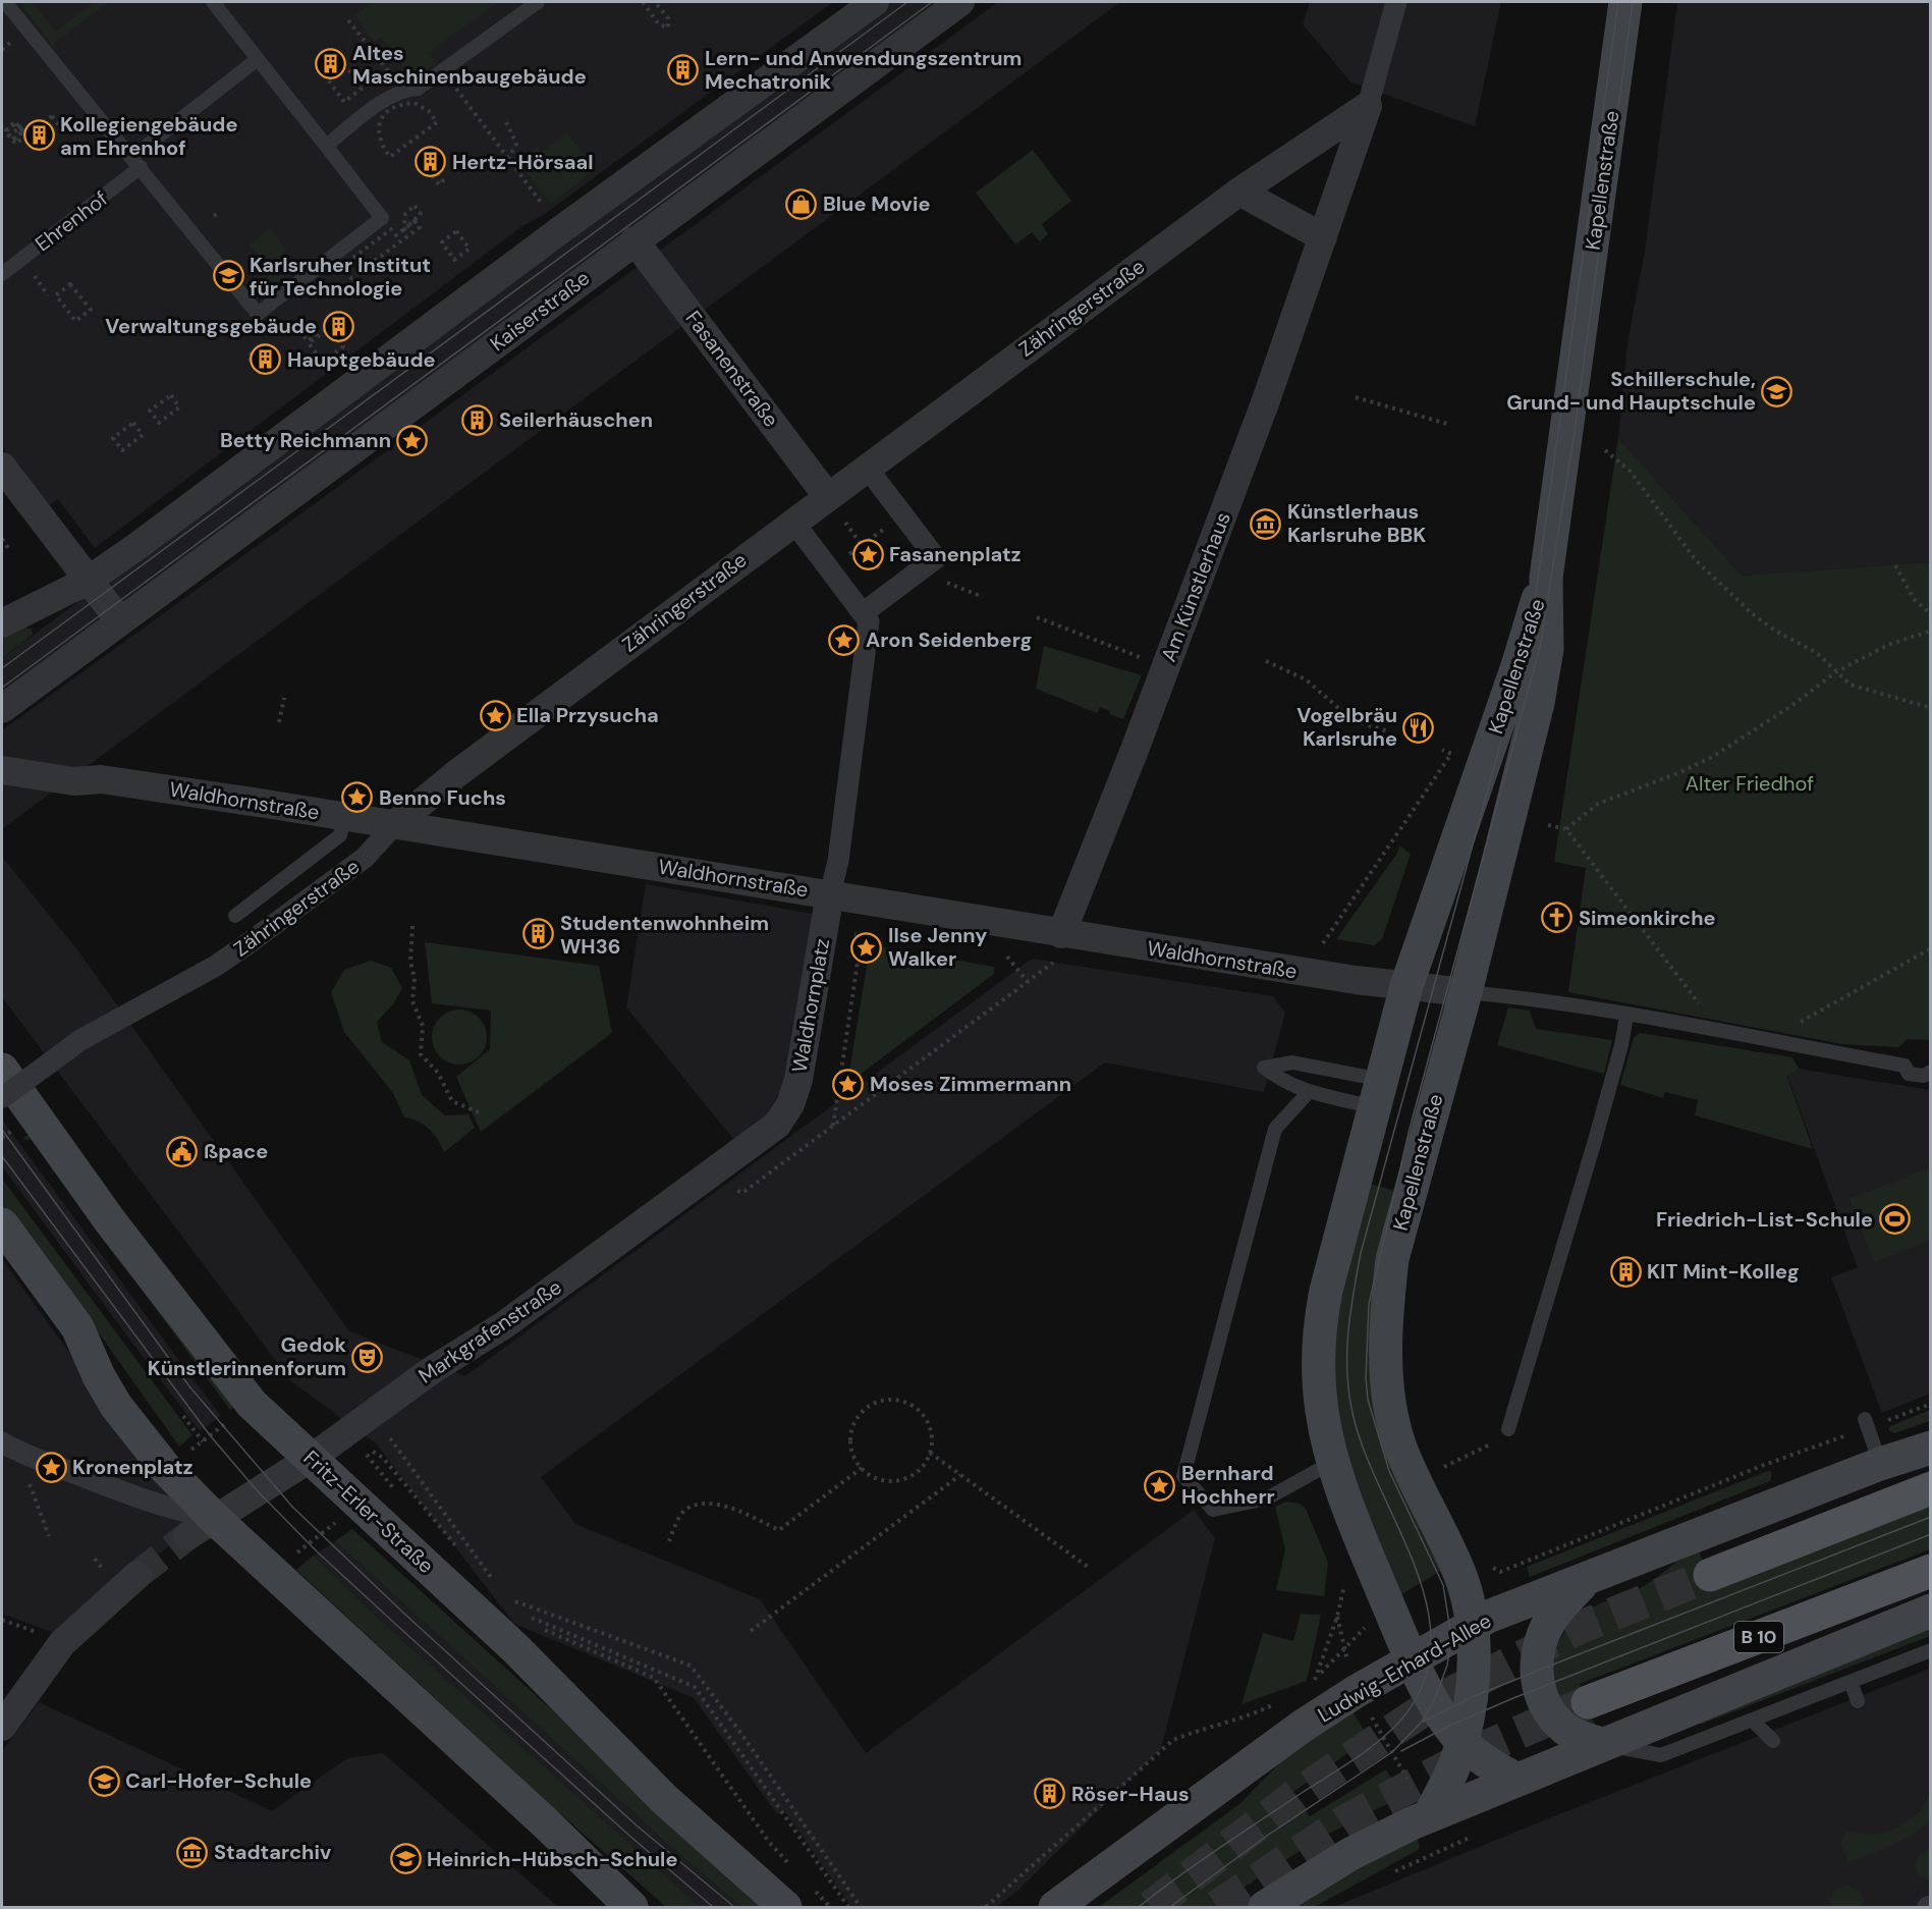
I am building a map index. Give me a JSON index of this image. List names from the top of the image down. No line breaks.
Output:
{"streets":{"main road":["Kapellenstraße","Fritz-Erler-Straße","B 10","Ludwig-Erhard-Allee"],"street":["Zähringerstraße","Kaiserstraße","Fasanenstraße","Am Künstlerhaus","Waldhornstraße","Waldhornplatz","Markgrafenstraße"],"lane":["Ehrenhof"]},"crossings":[["Kapellenstraße","Waldhornstraße"],["Kapellenstraße","Ludwig-Erhard-Allee"],["Zähringerstraße","Fasanenstraße"],["Zähringerstraße","Am Künstlerhaus"],["Zähringerstraße","Waldhornstraße"],["Zähringerstraße","Fritz-Erler-Straße"],["Kaiserstraße","Fasanenstraße"],["Am Künstlerhaus","Waldhornstraße"],["Waldhornstraße","Waldhornplatz"],["Waldhornplatz","Markgrafenstraße"],["Markgrafenstraße","Fritz-Erler-Straße"]],"parks":["Alter Friedhof"],"places":{"building":["Altes Maschinenbaugebäude","Lern- und Anwendungszentrum Mechatronik","Kollegiengebäude am Ehrenhof","Hertz-Hörsaal","Verwaltungsgebäude","Hauptgebäude","Seilerhäuschen","Studentenwohnheim WH36","KIT Mint-Kolleg","Röser-Haus"],"shop":["Blue Movie"],"school or university":["Karlsruher Institut für Technologie","Schillerschule, Grund- und Hauptschule","Carl-Hofer-Schule","Heinrich-Hübsch-Schule"],"place":["Betty Reichmann","Fasanenplatz","Aron Seidenberg","Ella Przysucha","Benno Fuchs","Ilse Jenny Walker","Moses Zimmermann","Kronenplatz","Bernhard Hochherr"],"museum":["Künstlerhaus Karlsruhe BBK","Stadtarchiv"],"restaurant":["Vogelbräu Karlsruhe"],"church":["Simeonkirche"],"public building":["ßpace"],"sports":["Friedrich-List-Schule"],"theatre":["Gedok Künstlerinnenforum"]}}
